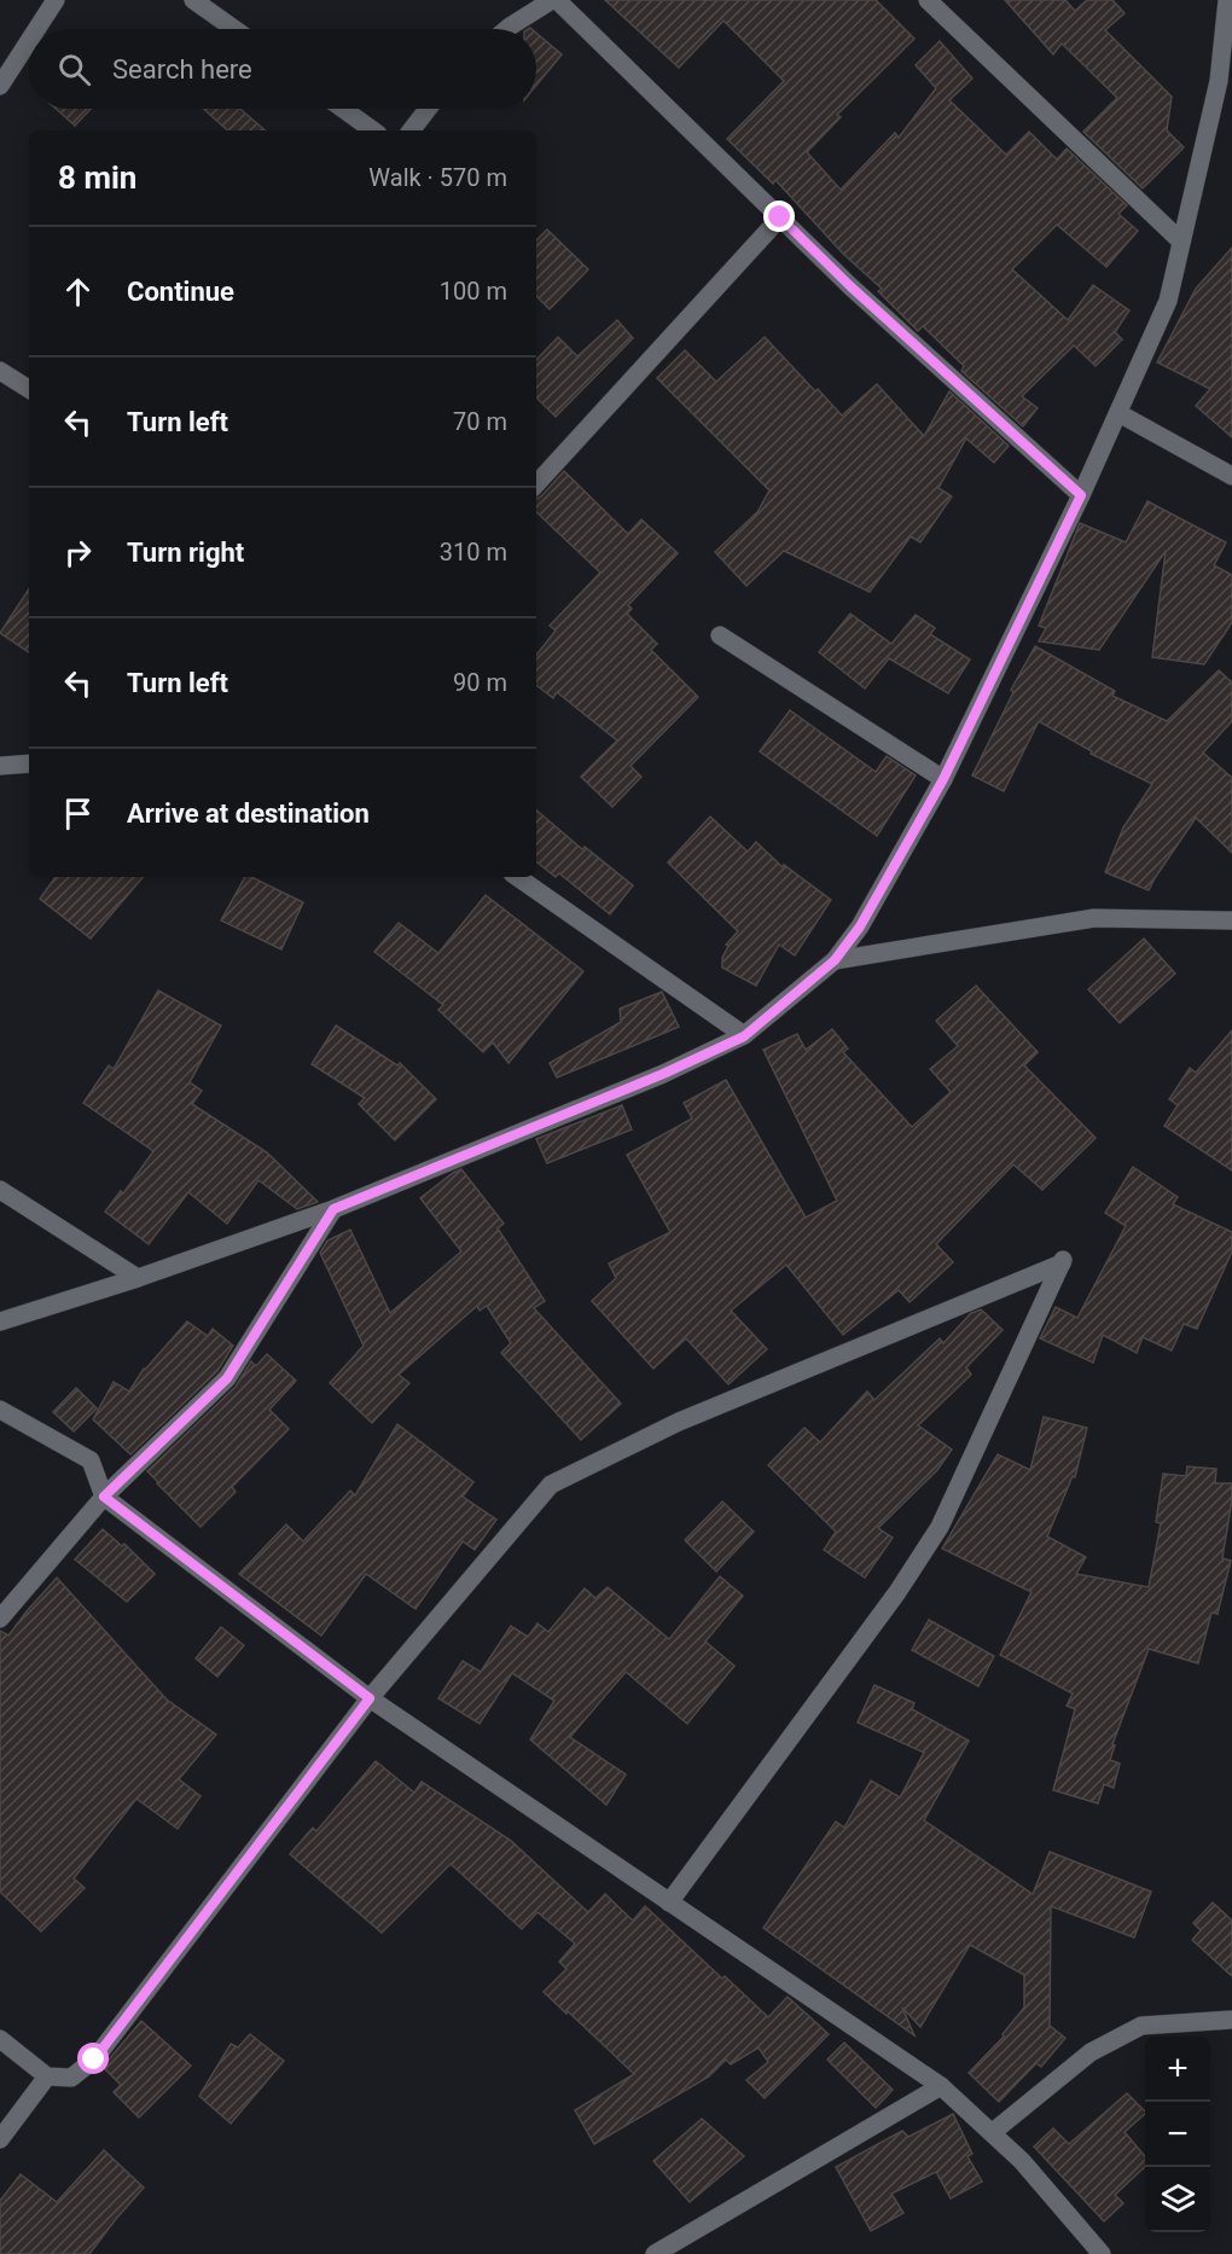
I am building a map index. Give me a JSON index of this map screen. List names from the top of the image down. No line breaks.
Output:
{"page":{"search":"Search here","heading":["8 min","Walk · 570 m"],"list":[["Continue","100 m"],["Turn left","70 m"],["Turn right","310 m"],["Turn left","90 m"],"Arrive at destination"],"map_buttons":["+","−"]}}
